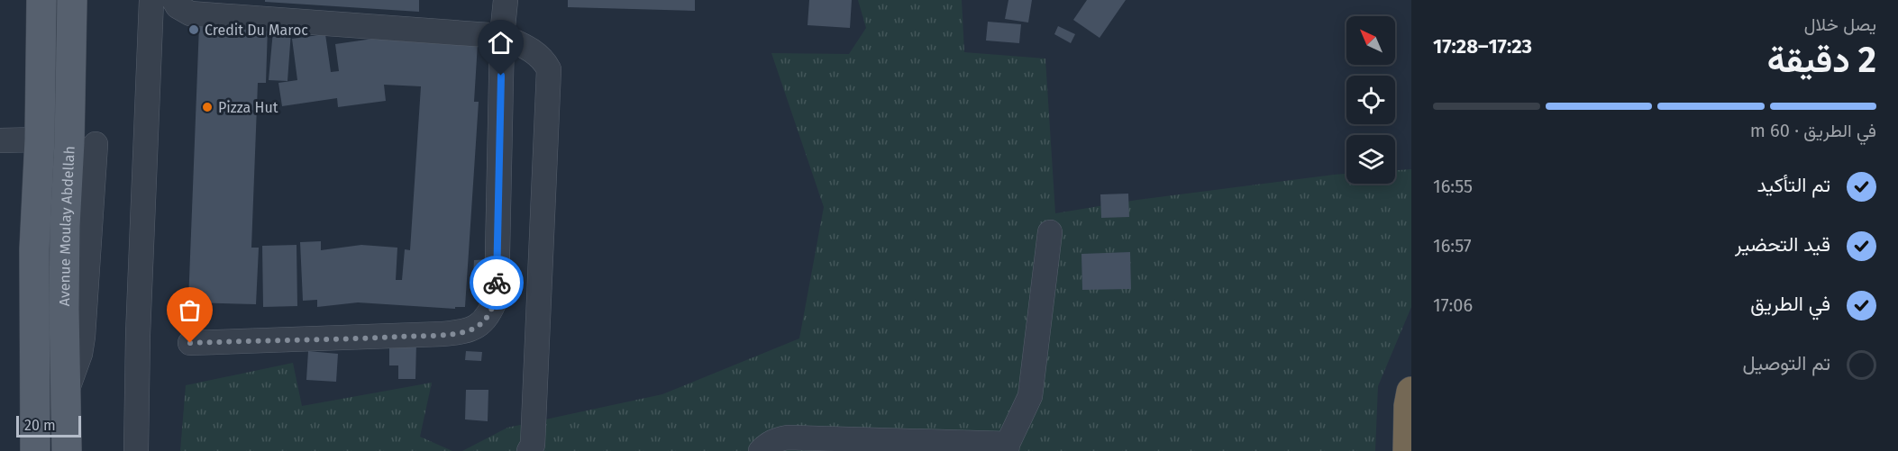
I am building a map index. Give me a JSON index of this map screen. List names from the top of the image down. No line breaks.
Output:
{"streets":{"main road":["Avenue Moulay Abdellah"]},"places":["Credit Du Maroc","Pizza Hut"],"scale_bar":"20 m","north":"top left","page":{"heading":["2 دقيقة","يصل خلال","17:23–17:28"],"bar":"في الطريق · 60 m","list":[["تم التأكيد","16:55"],["قيد التحضير","16:57"],["في الطريق","17:06"],"تم التوصيل"],"scale":"20 m"}}
